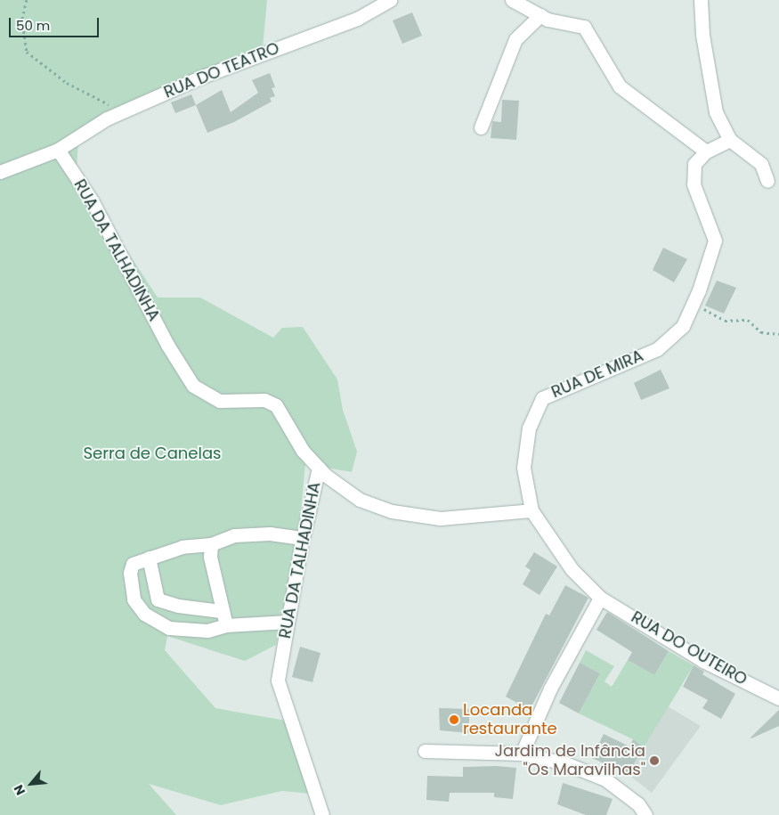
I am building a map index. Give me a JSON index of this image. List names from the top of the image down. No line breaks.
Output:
{"streets":{"street":["RUA DO TEATRO","RUA DA TALHADINHA","RUA DE MIRA","RUA DO OUTEIRO"]},"crossings":[["RUA DO TEATRO","RUA DA TALHADINHA"],["RUA DE MIRA","RUA DO OUTEIRO"]],"parks":["Serra de Canelas"],"places":["Locanda restaurante","Jardim de Infância \"Os Maravilhas\""],"scale_bar":"50 m","north":"bottom left"}
